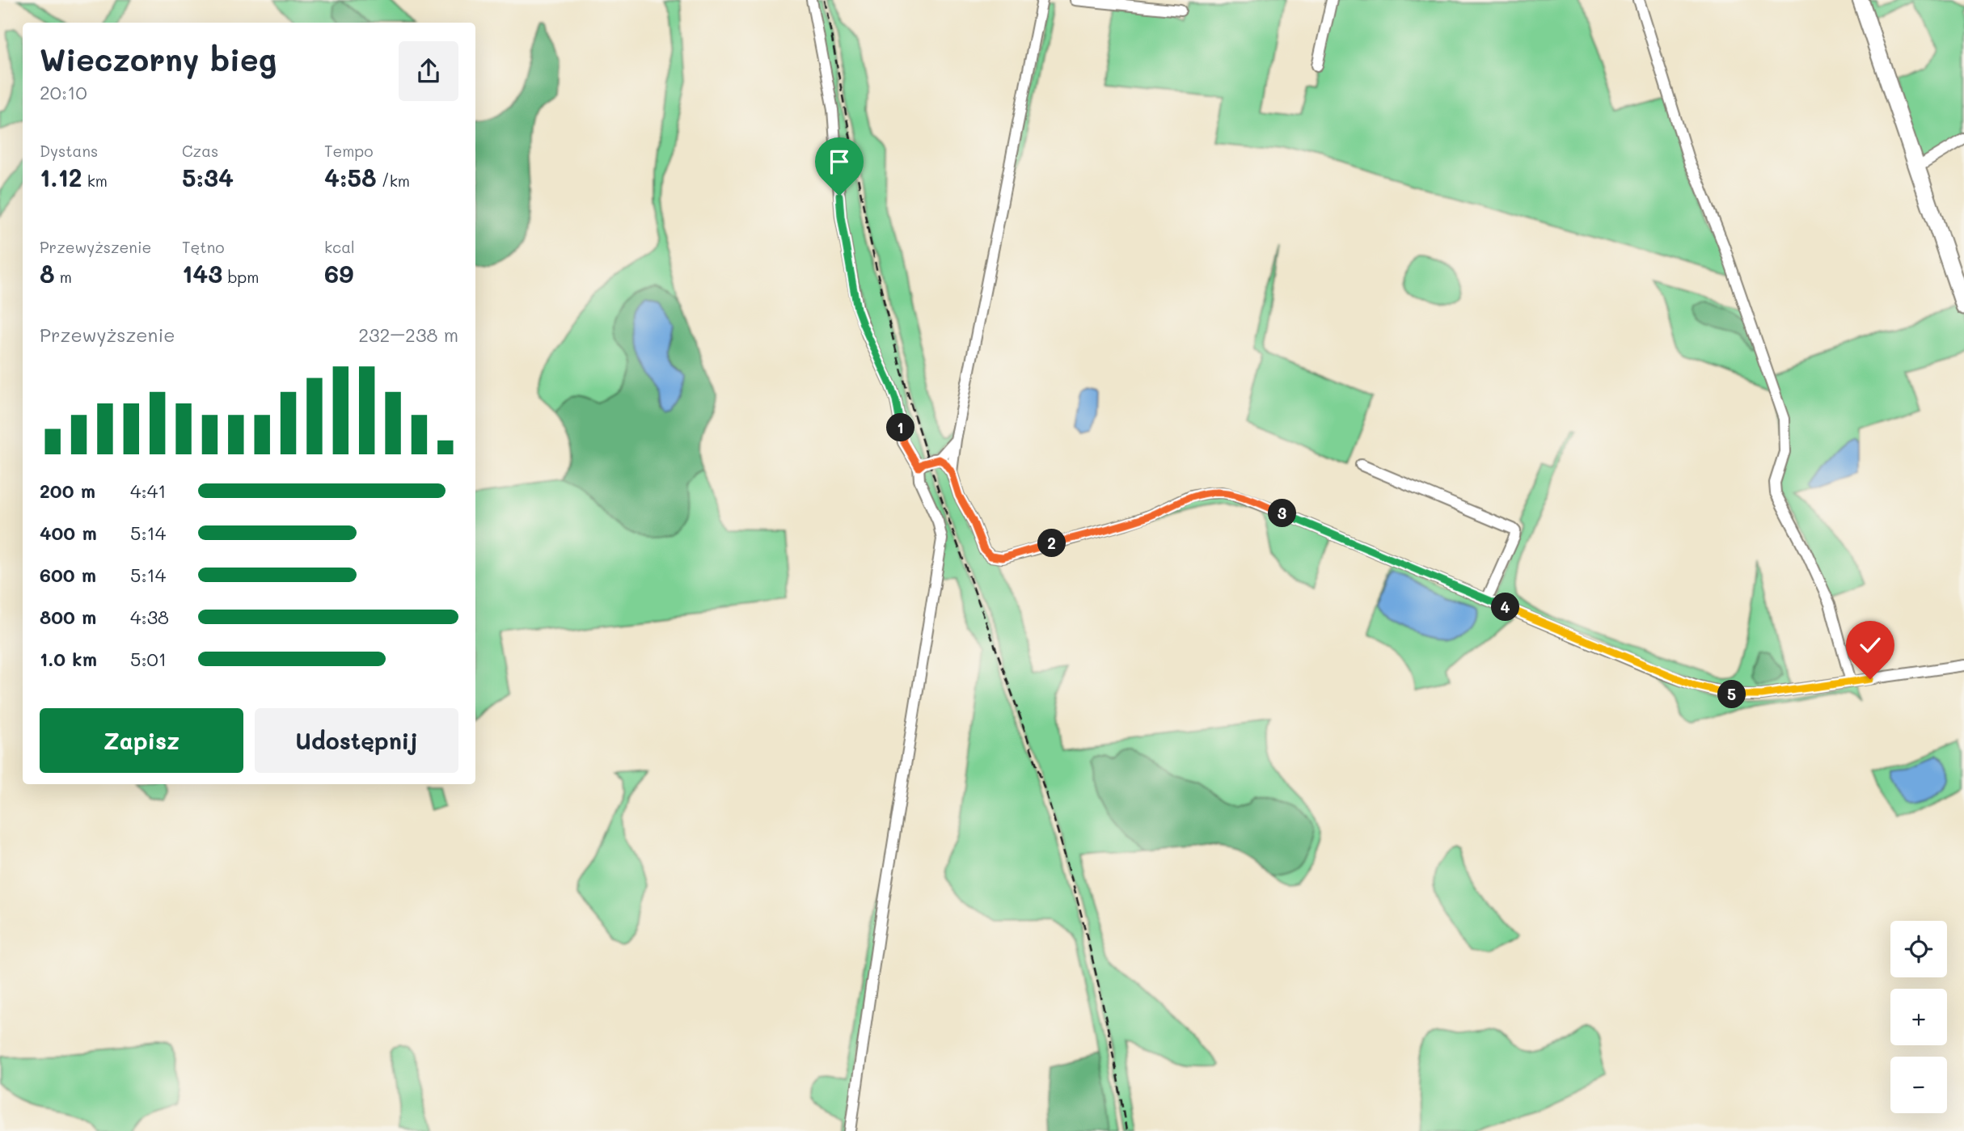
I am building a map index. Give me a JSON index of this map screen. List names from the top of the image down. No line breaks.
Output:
{"page":{"heading":["Wieczorny bieg","20:10"],"stats":[["Dystans","1.12 km"],["Czas","5:34"],["Tempo","4:58 /km"],["Przewyższenie","8 m"],["Tętno","143 bpm"],["kcal","69"]],"chart":["Przewyższenie","232–238 m"],"pins":["1","3","2","4","5"],"list":[{"name":"200 m","note":"4:41"},{"name":"400 m","note":"5:14"},{"name":"600 m","note":"5:14"},{"name":"800 m","note":"4:38"},{"name":"1.0 km","note":"5:01"}],"buttons":["Zapisz","Udostępnij"],"map_buttons":["+","−"]}}
